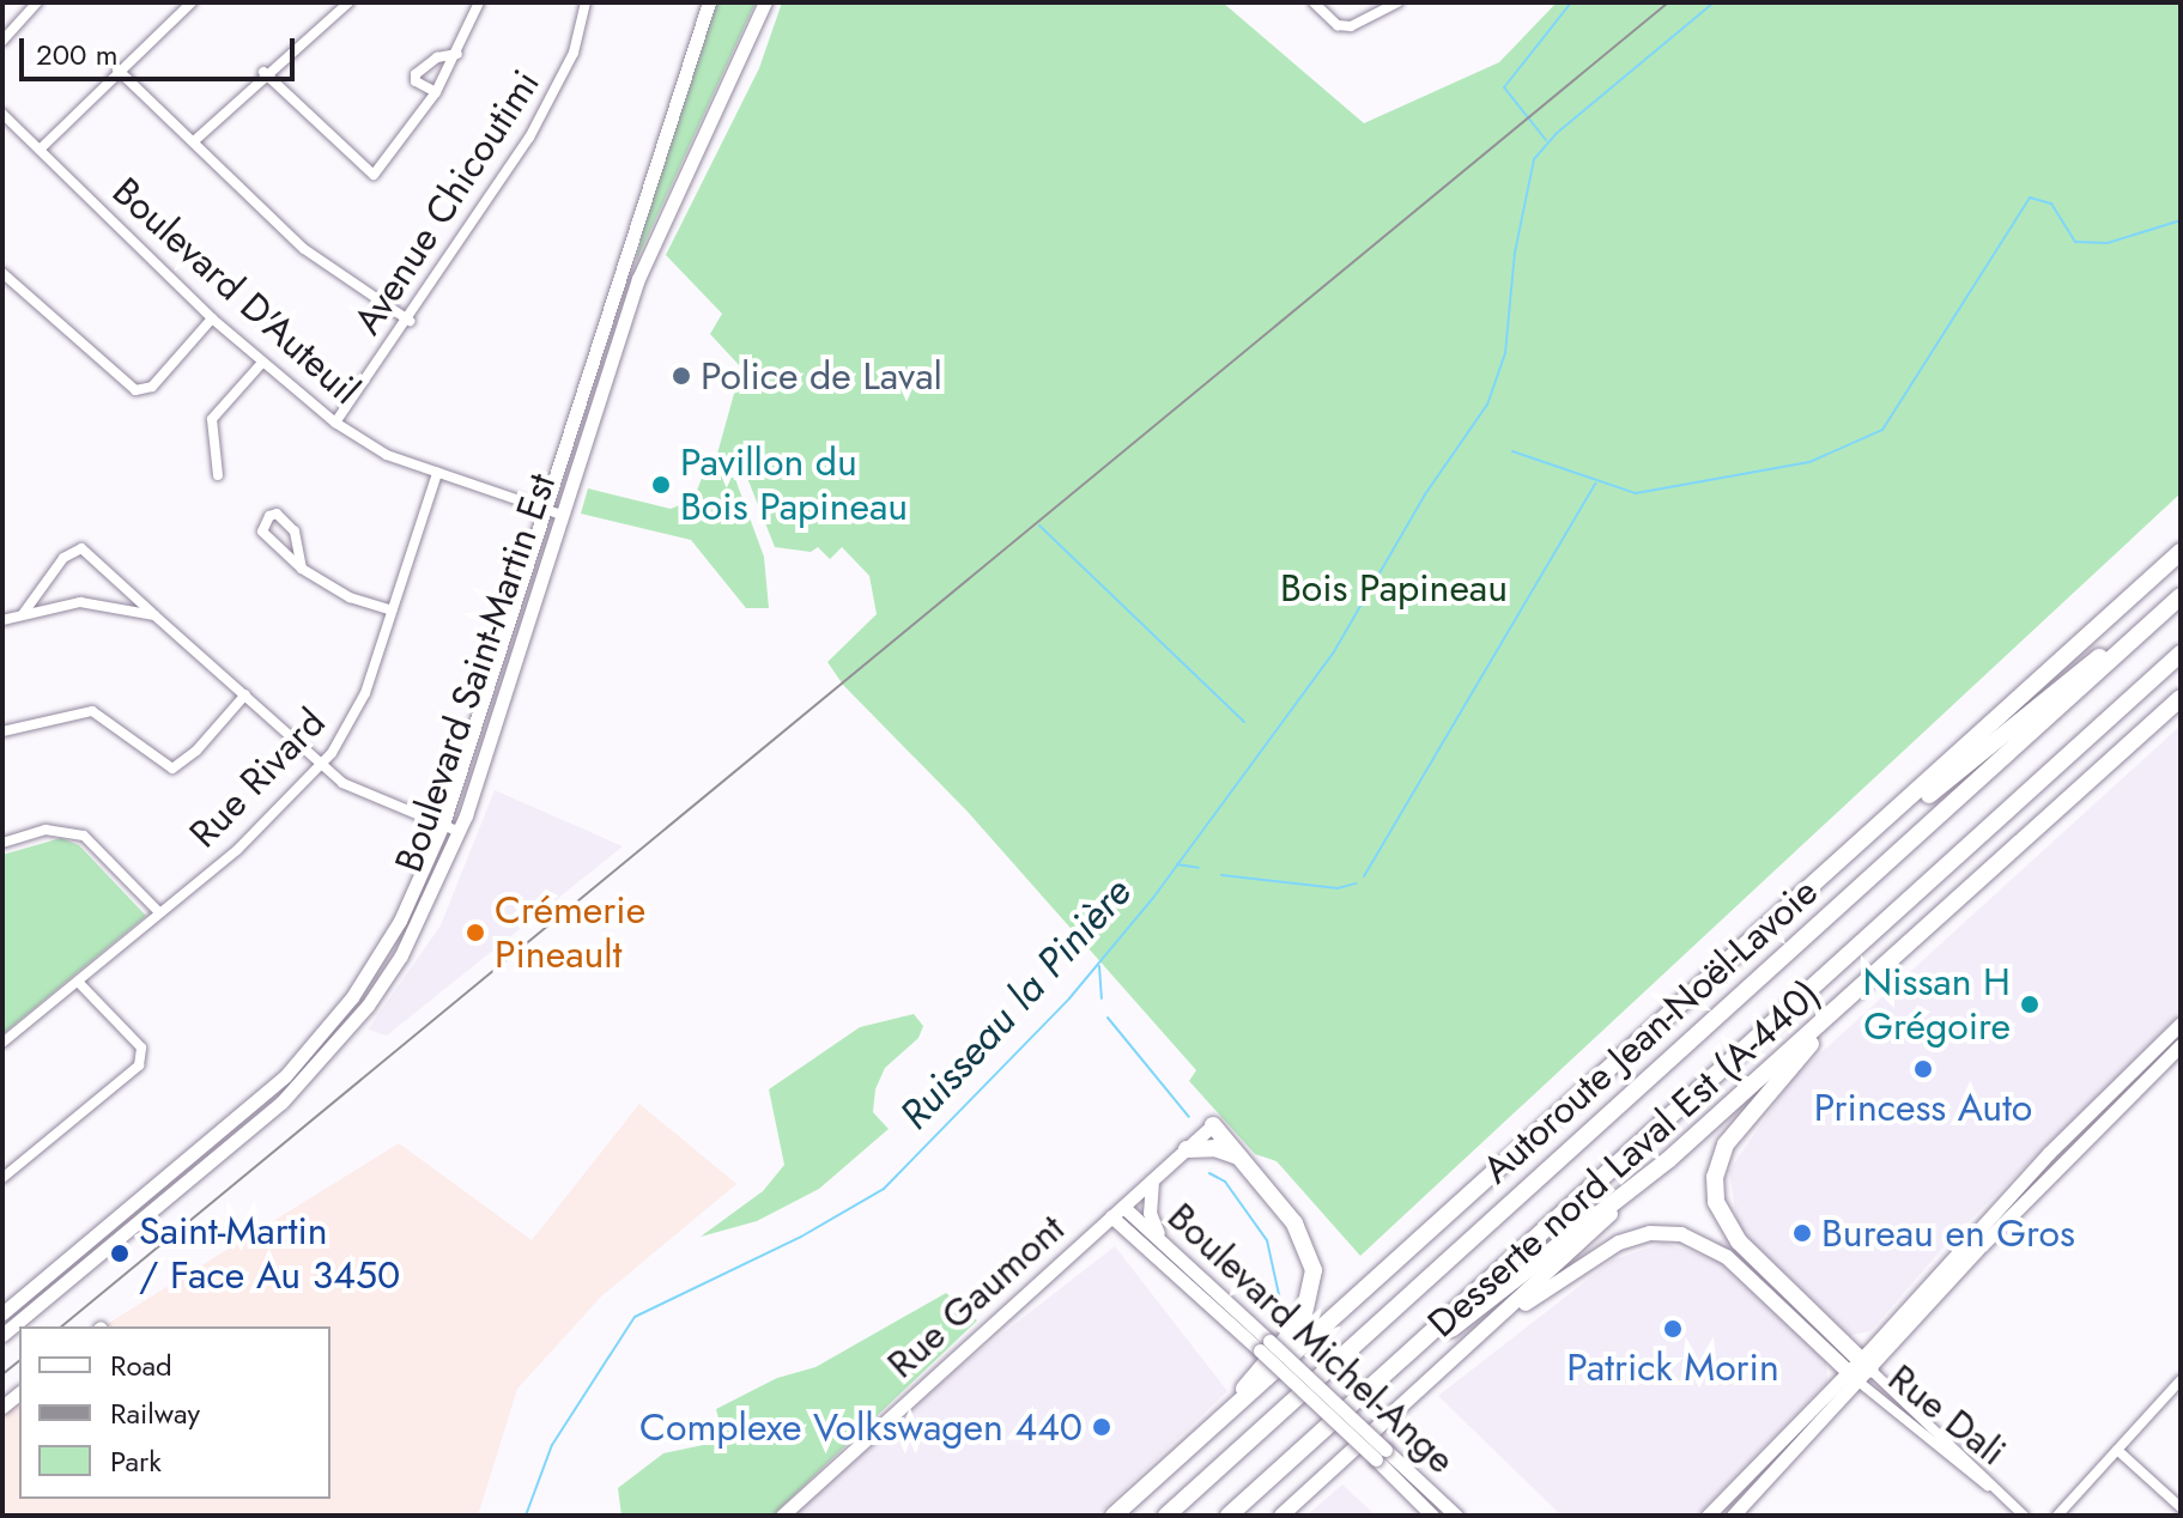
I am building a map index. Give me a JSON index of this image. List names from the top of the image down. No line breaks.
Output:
{"streets":{"highway":["Autoroute Jean-Noël-Lavoie","Desserte nord Laval Est (A-440)"],"main road":["Boulevard Saint-Martin Est","Rue Gaumont","Boulevard Michel-Ange"],"street":["Avenue Chicoutimi","Boulevard D'Auteuil","Rue Rivard","Rue Dali"]},"crossings":[["Avenue Chicoutimi","Boulevard D'Auteuil"],["Boulevard D'Auteuil","Boulevard Saint-Martin Est"],["Boulevard D'Auteuil","Rue Rivard"],["Rue Gaumont","Boulevard Michel-Ange"]],"water":["Ruisseau la Pinière"],"parks":["Bois Papineau"],"places":["Police de Laval","Pavillon du Bois Papineau","Crémerie Pineault","Nissan H Grégoire","Princess Auto","Bureau en Gros","Saint-Martin / Face Au 3450","Patrick Morin","Complexe Volkswagen 440"],"legend":["Road","Railway","Park"],"scale_bar":"200 m"}
